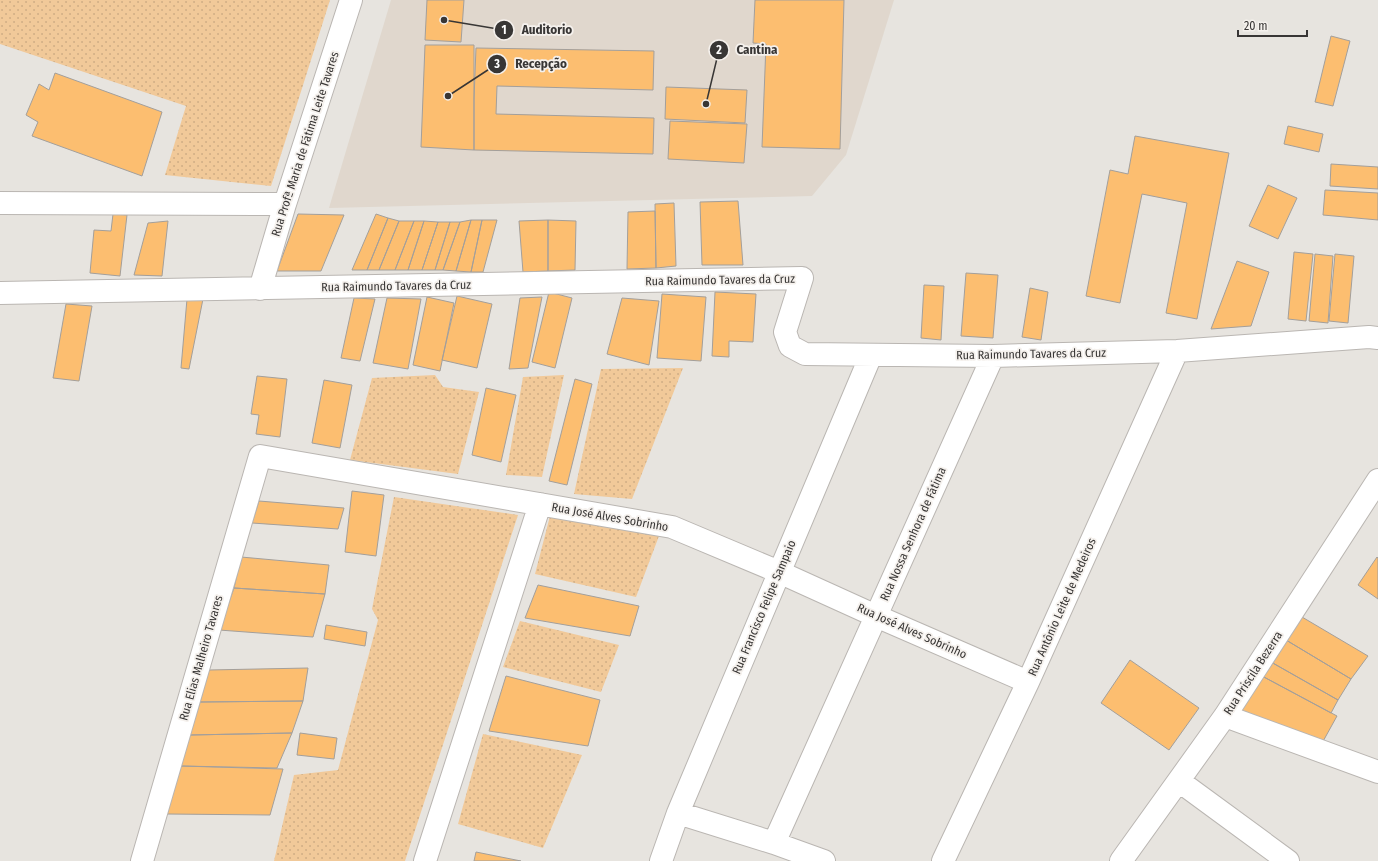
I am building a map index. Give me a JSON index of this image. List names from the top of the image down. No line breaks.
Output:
{"streets":{"street":["Rua Profª Maria de Fátima Leite Tavares","Rua Raimundo Tavares da Cruz","Rua José Alves Sobrinho","Rua Nossa Senhora de Fátima","Rua Francisco Felipe Sampaio","Rua Antônio Leite de Medeiros","Rua Elias Malheiro Tavares","Rua Priscila Bezerra"]},"crossings":[["Rua Profª Maria de Fátima Leite Tavares","Rua Raimundo Tavares da Cruz"],["Rua Raimundo Tavares da Cruz","Rua Nossa Senhora de Fátima"],["Rua Raimundo Tavares da Cruz","Rua Francisco Felipe Sampaio"],["Rua Raimundo Tavares da Cruz","Rua Antônio Leite de Medeiros"],["Rua José Alves Sobrinho","Rua Nossa Senhora de Fátima"],["Rua José Alves Sobrinho","Rua Francisco Felipe Sampaio"],["Rua José Alves Sobrinho","Rua Antônio Leite de Medeiros"],["Rua José Alves Sobrinho","Rua Elias Malheiro Tavares"]],"places":["Auditorio","Recepção","Cantina"],"scale_bar":"20 m"}
